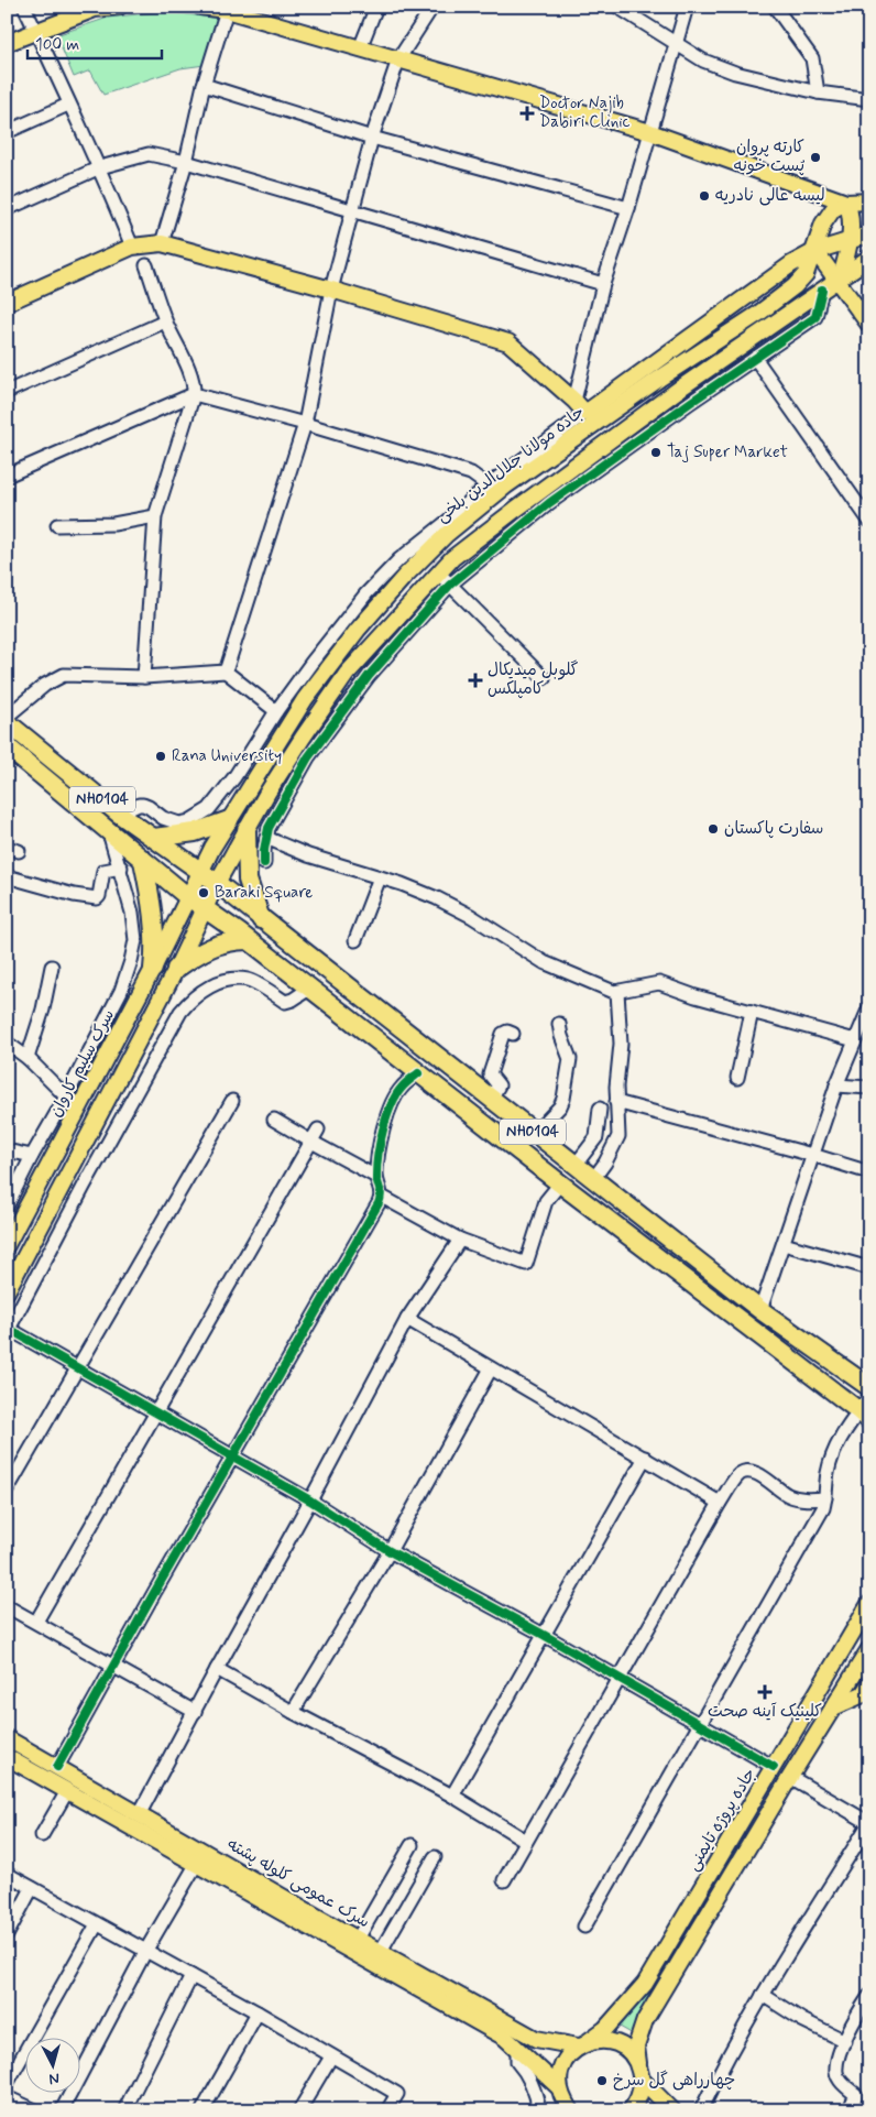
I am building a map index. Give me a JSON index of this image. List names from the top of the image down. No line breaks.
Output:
{"streets":{"highway":["NH0104"],"main road":["جاده مولانا جلال‌الدین بلخی","سرک سلیم کاروان","جاده پروژه تایمنی","سرک عمومی کلوله پشته"]},"crossings":[["جاده مولانا جلال‌الدین بلخی","NH0104"],["جاده مولانا جلال‌الدین بلخی","سرک سلیم کاروان"],["NH0104","سرک سلیم کاروان"],["جاده پروژه تایمنی","سرک عمومی کلوله پشته"]],"places":{"health":["Doctor Najib Dabiri Clinic","گلوبل میدیکال کامپلکس","کلینیک آینه صحت"],"other":["کارته پروان پُست خونه","لیسه عالی نادریه","Taj Super Market","Rana University","سفارت پاکستان","Baraki Square","چهارراهی گل سرخ"]},"scale_bar":"100 m","north":"bottom"}
